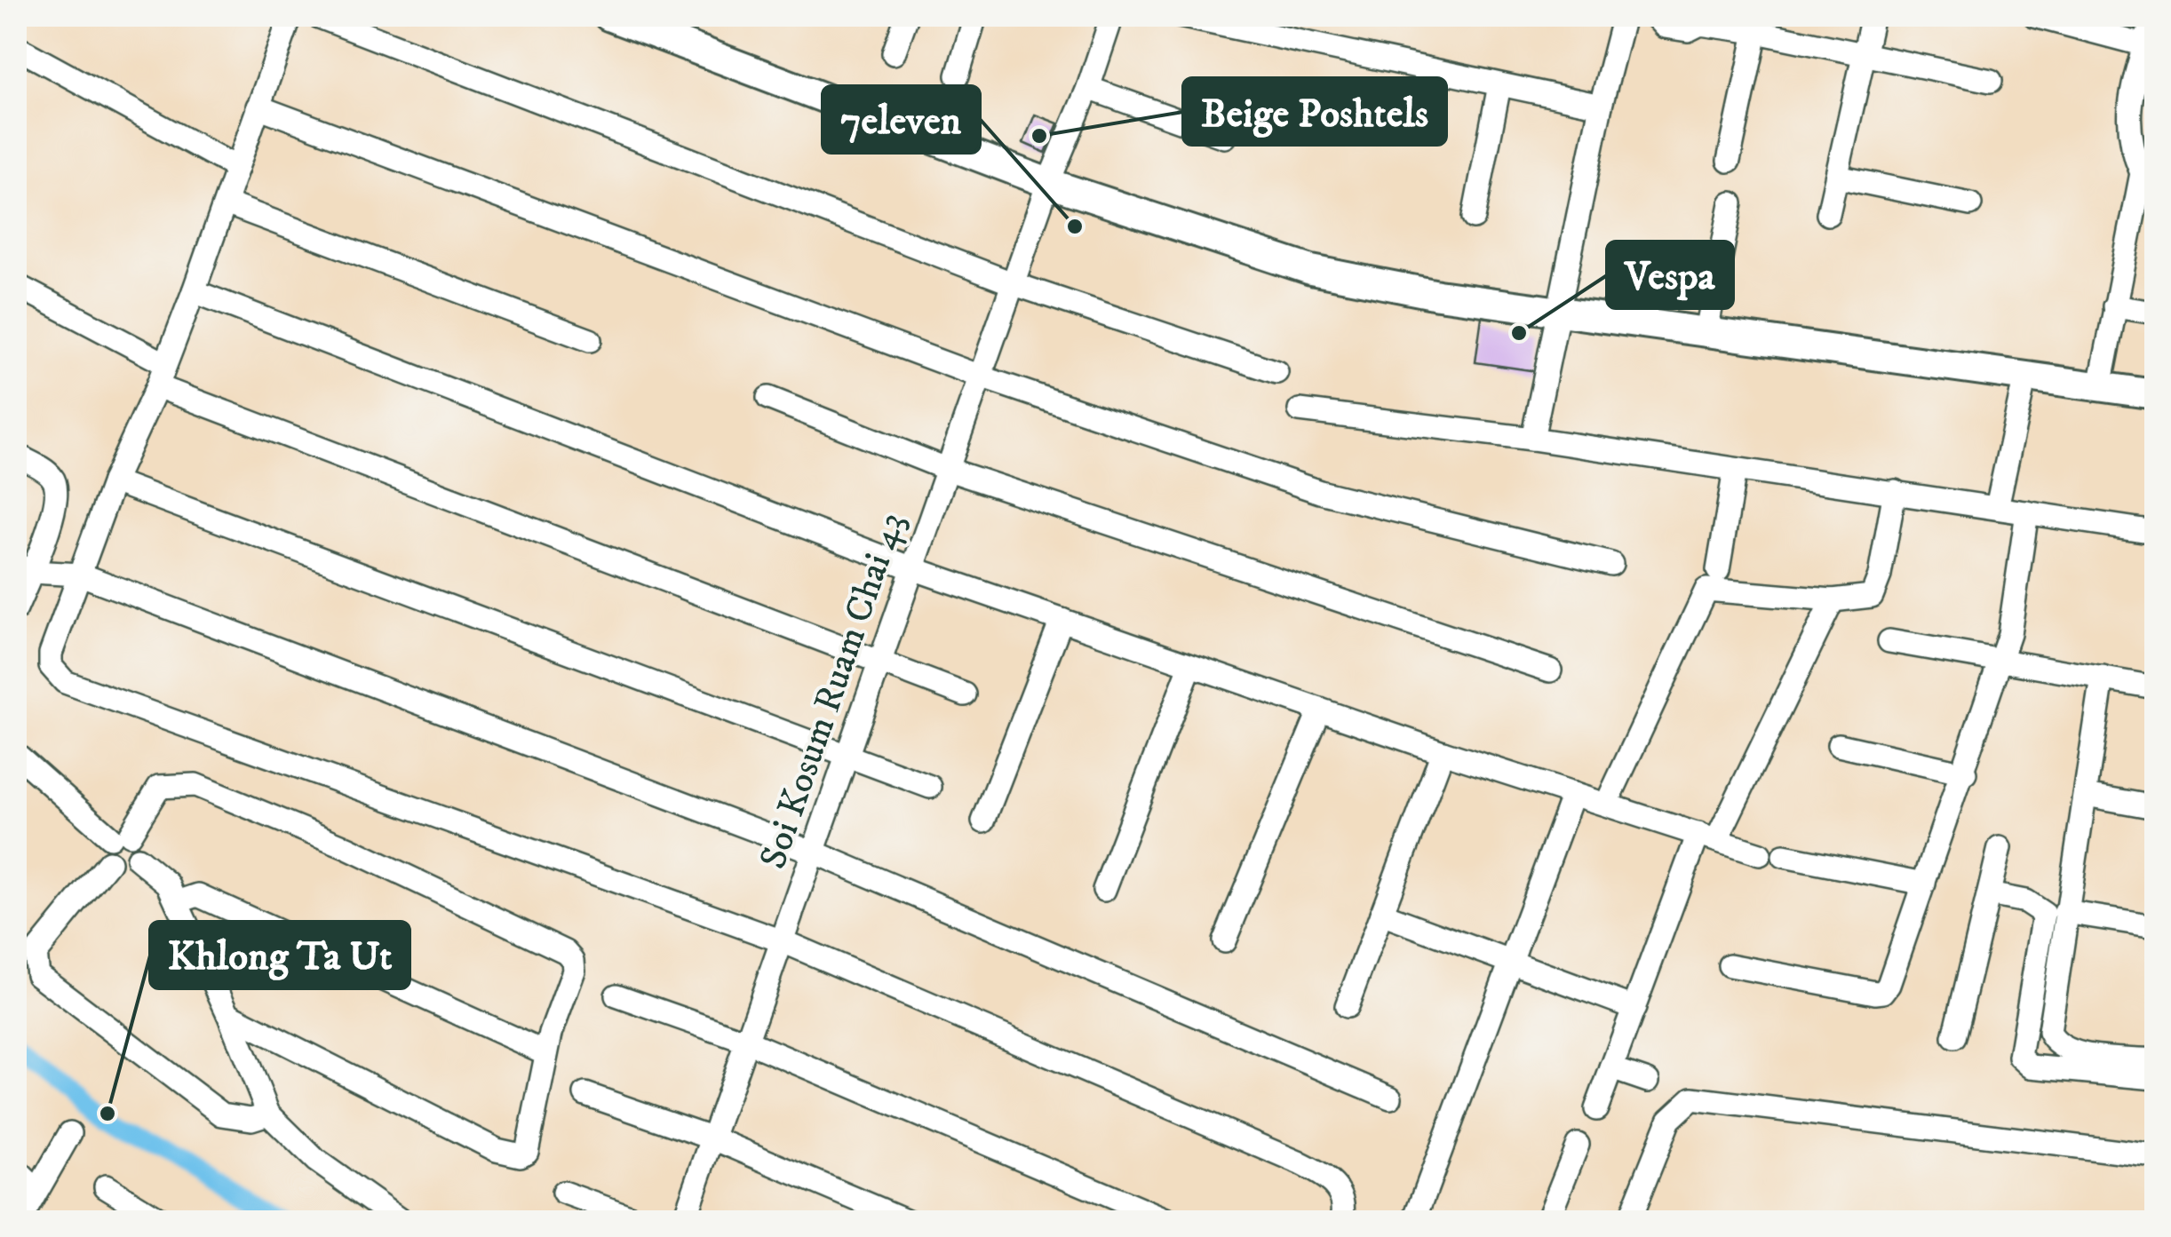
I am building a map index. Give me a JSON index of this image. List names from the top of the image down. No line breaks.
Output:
{"streets":{"street":["Soi Kosum Ruam Chai 43"]},"places":["Beige Poshtels","7eleven","Vespa","Khlong Ta Ut"]}
